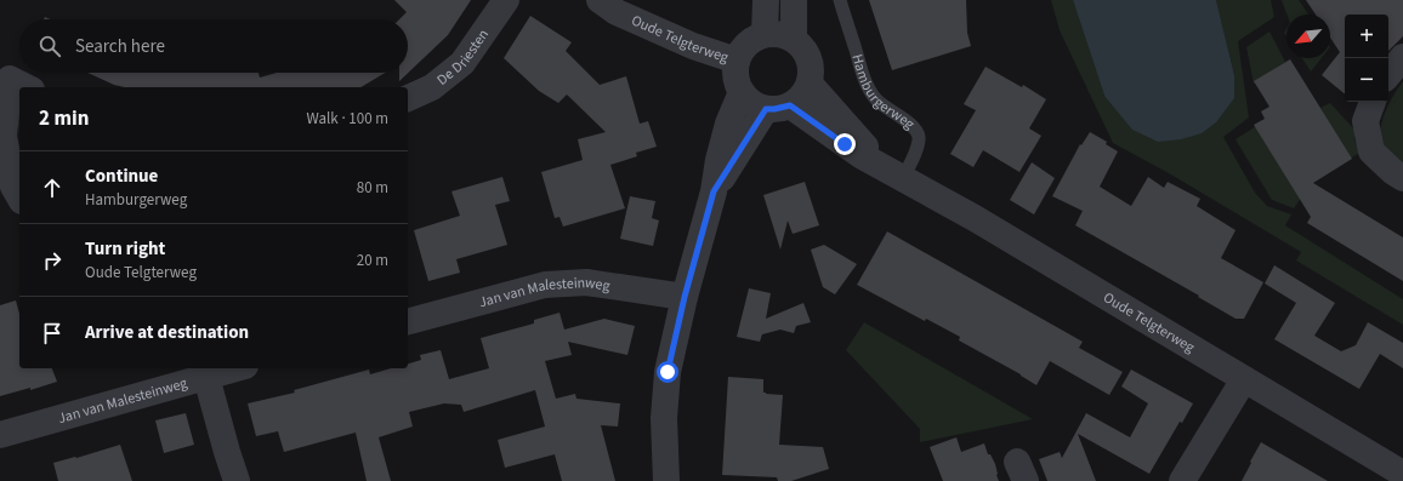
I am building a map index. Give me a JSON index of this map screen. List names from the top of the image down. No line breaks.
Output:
{"streets":{"street":["Oude Telgterweg","De Driesten","Jan van Malesteinweg"],"lane":["Hamburgerweg"]},"crossings":[["Oude Telgterweg","Hamburgerweg"]],"north":"bottom left","page":{"map_buttons":["+","−"],"search":"Search here","heading":["2 min","Walk · 100 m"],"list":[["Continue","Hamburgerweg","80 m"],["Turn right","Oude Telgterweg","20 m"],"Arrive at destination"]}}
